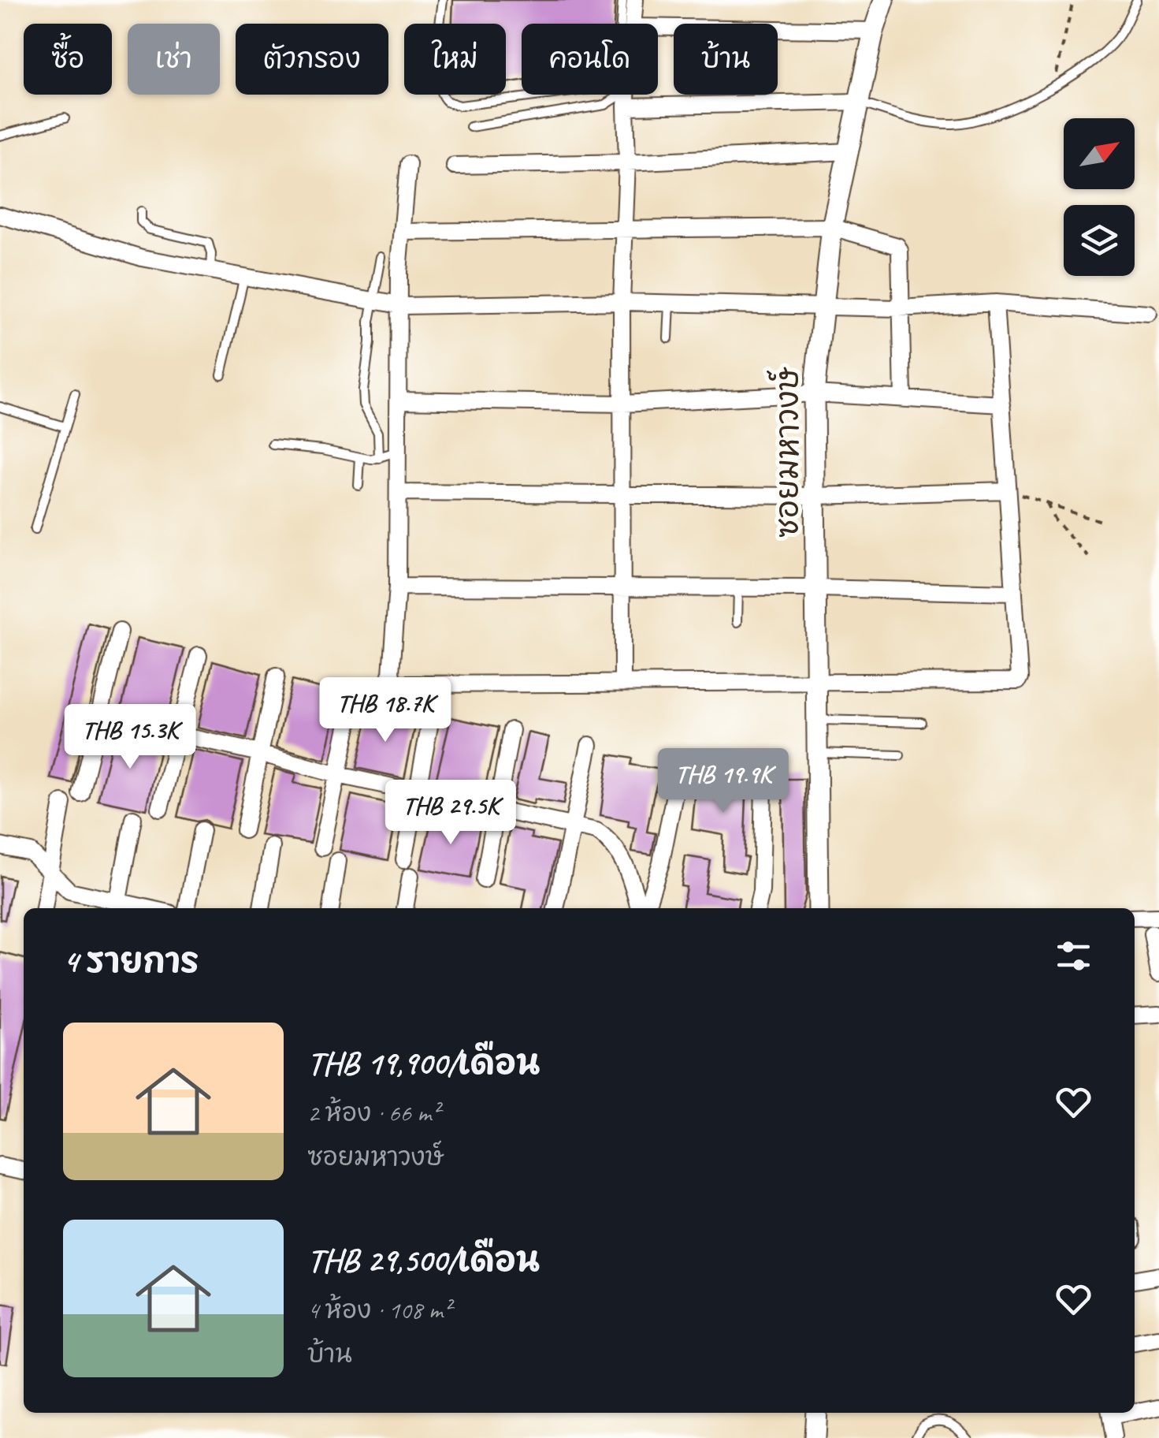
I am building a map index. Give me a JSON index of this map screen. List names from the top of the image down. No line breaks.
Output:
{"streets":{"street":["ซอยมหาวงษ์"]},"north":"top right","page":{"chip":["ซื้อ","เช่า","ตัวกรอง","ใหม่","คอนโด","บ้าน"],"price":["THB 18.7K","THB 15.3K","THB 19.9K","THB 29.5K"],"heading":"4 รายการ","list":[{"name":"THB 19,900/เดือน","note":"2 ห้อง · 66 m² · ซอยมหาวงษ์"},{"name":"THB 29,500/เดือน","note":"4 ห้อง · 108 m² · บ้าน"}]}}
